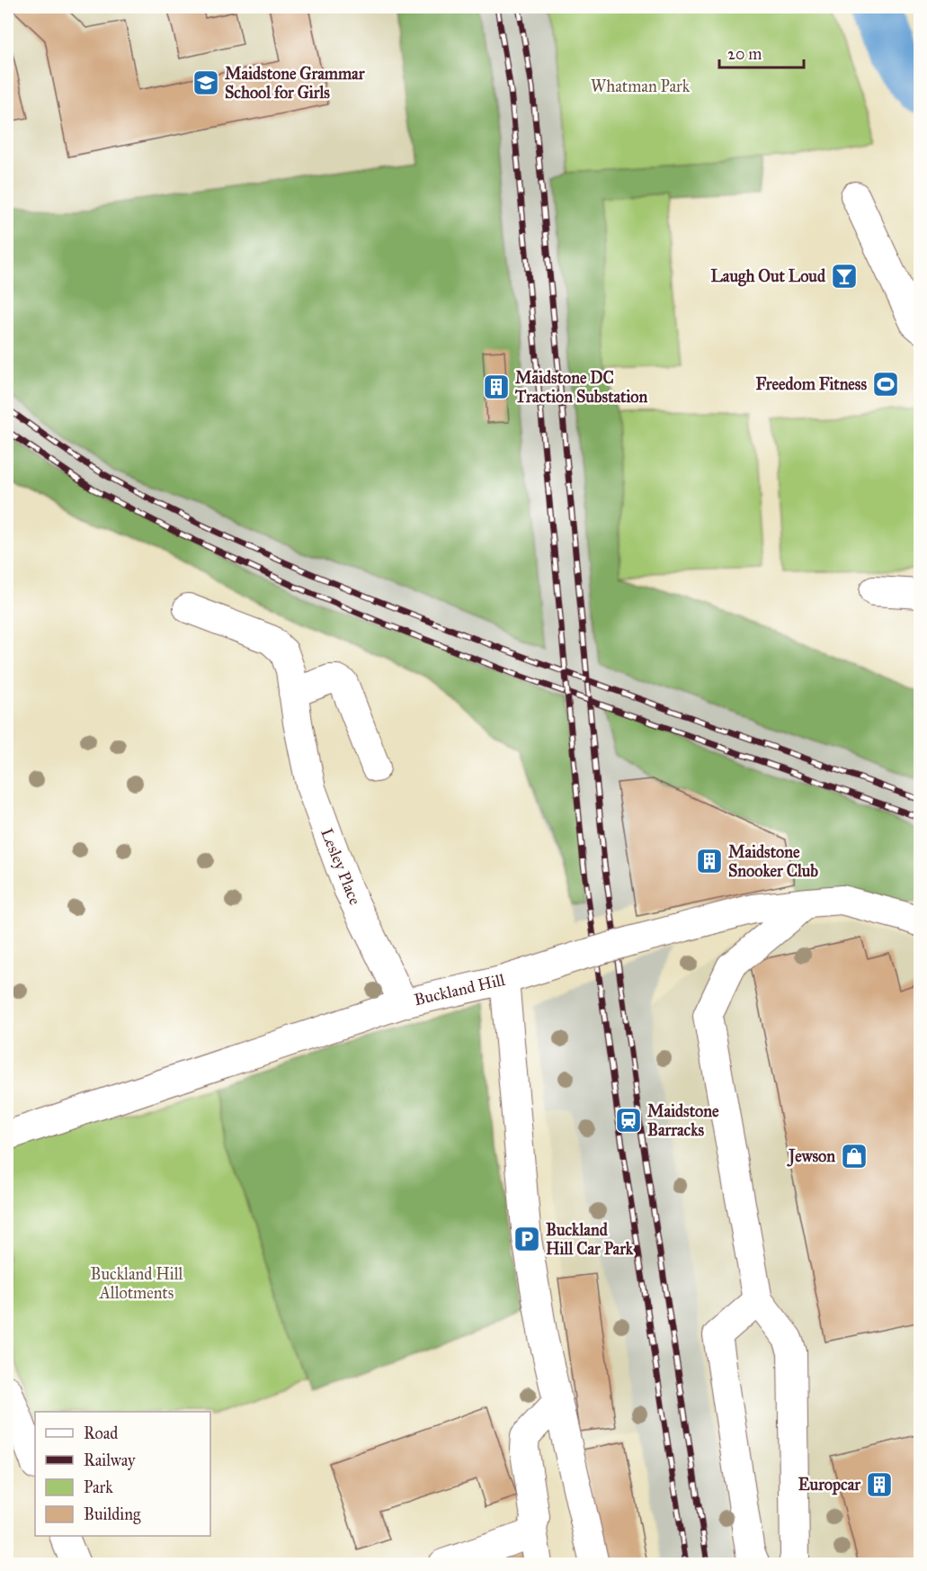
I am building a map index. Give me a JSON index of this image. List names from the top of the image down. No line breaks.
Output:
{"streets":{"street":["Lesley Place","Buckland Hill"]},"crossings":[["Lesley Place","Buckland Hill"]],"parks":["Whatman Park","Buckland Hill Allotments"],"places":{"school or university":["Maidstone Grammar School for Girls"],"bar":["Laugh Out Loud"],"sports":["Freedom Fitness"],"building":["Maidstone DC Traction Substation","Maidstone Snooker Club","Europcar"],"station":["Maidstone Barracks"],"shop":["Jewson"],"parking":["Buckland Hill Car Park"]},"legend":["Road","Railway","Park","Building"],"scale_bar":"20 m"}
